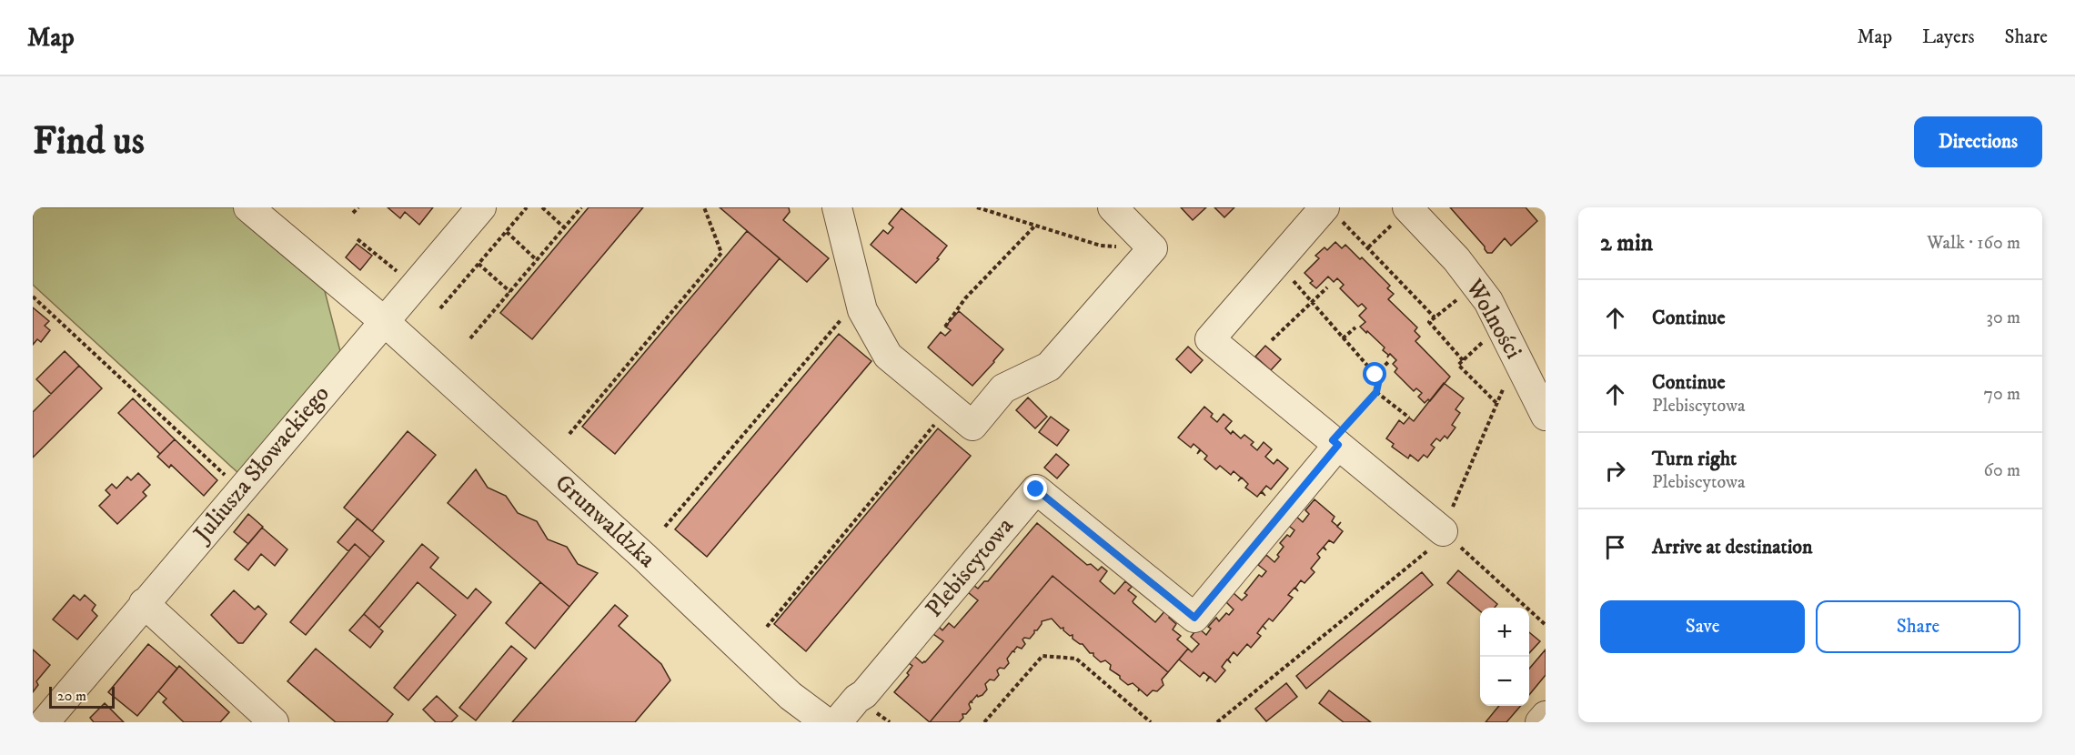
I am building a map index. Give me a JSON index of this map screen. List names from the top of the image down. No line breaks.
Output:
{"streets":{"street":["Wolności","Juliusza Słowackiego","Grunwaldzka","Plebiscytowa"]},"crossings":[["Juliusza Słowackiego","Grunwaldzka"],["Grunwaldzka","Plebiscytowa"]],"scale_bar":"20 m","page":{"header":"Map","nav":["Map","Layers","Share"],"buttons":["Directions",["Save","Share"]],"title":"Find us","heading":["2 min","Walk · 160 m"],"list":[["Continue","30 m"],["Continue","Plebiscytowa","70 m"],["Turn right","Plebiscytowa","60 m"],"Arrive at destination"],"map_buttons":["+","−"],"scale":"20 m"}}
